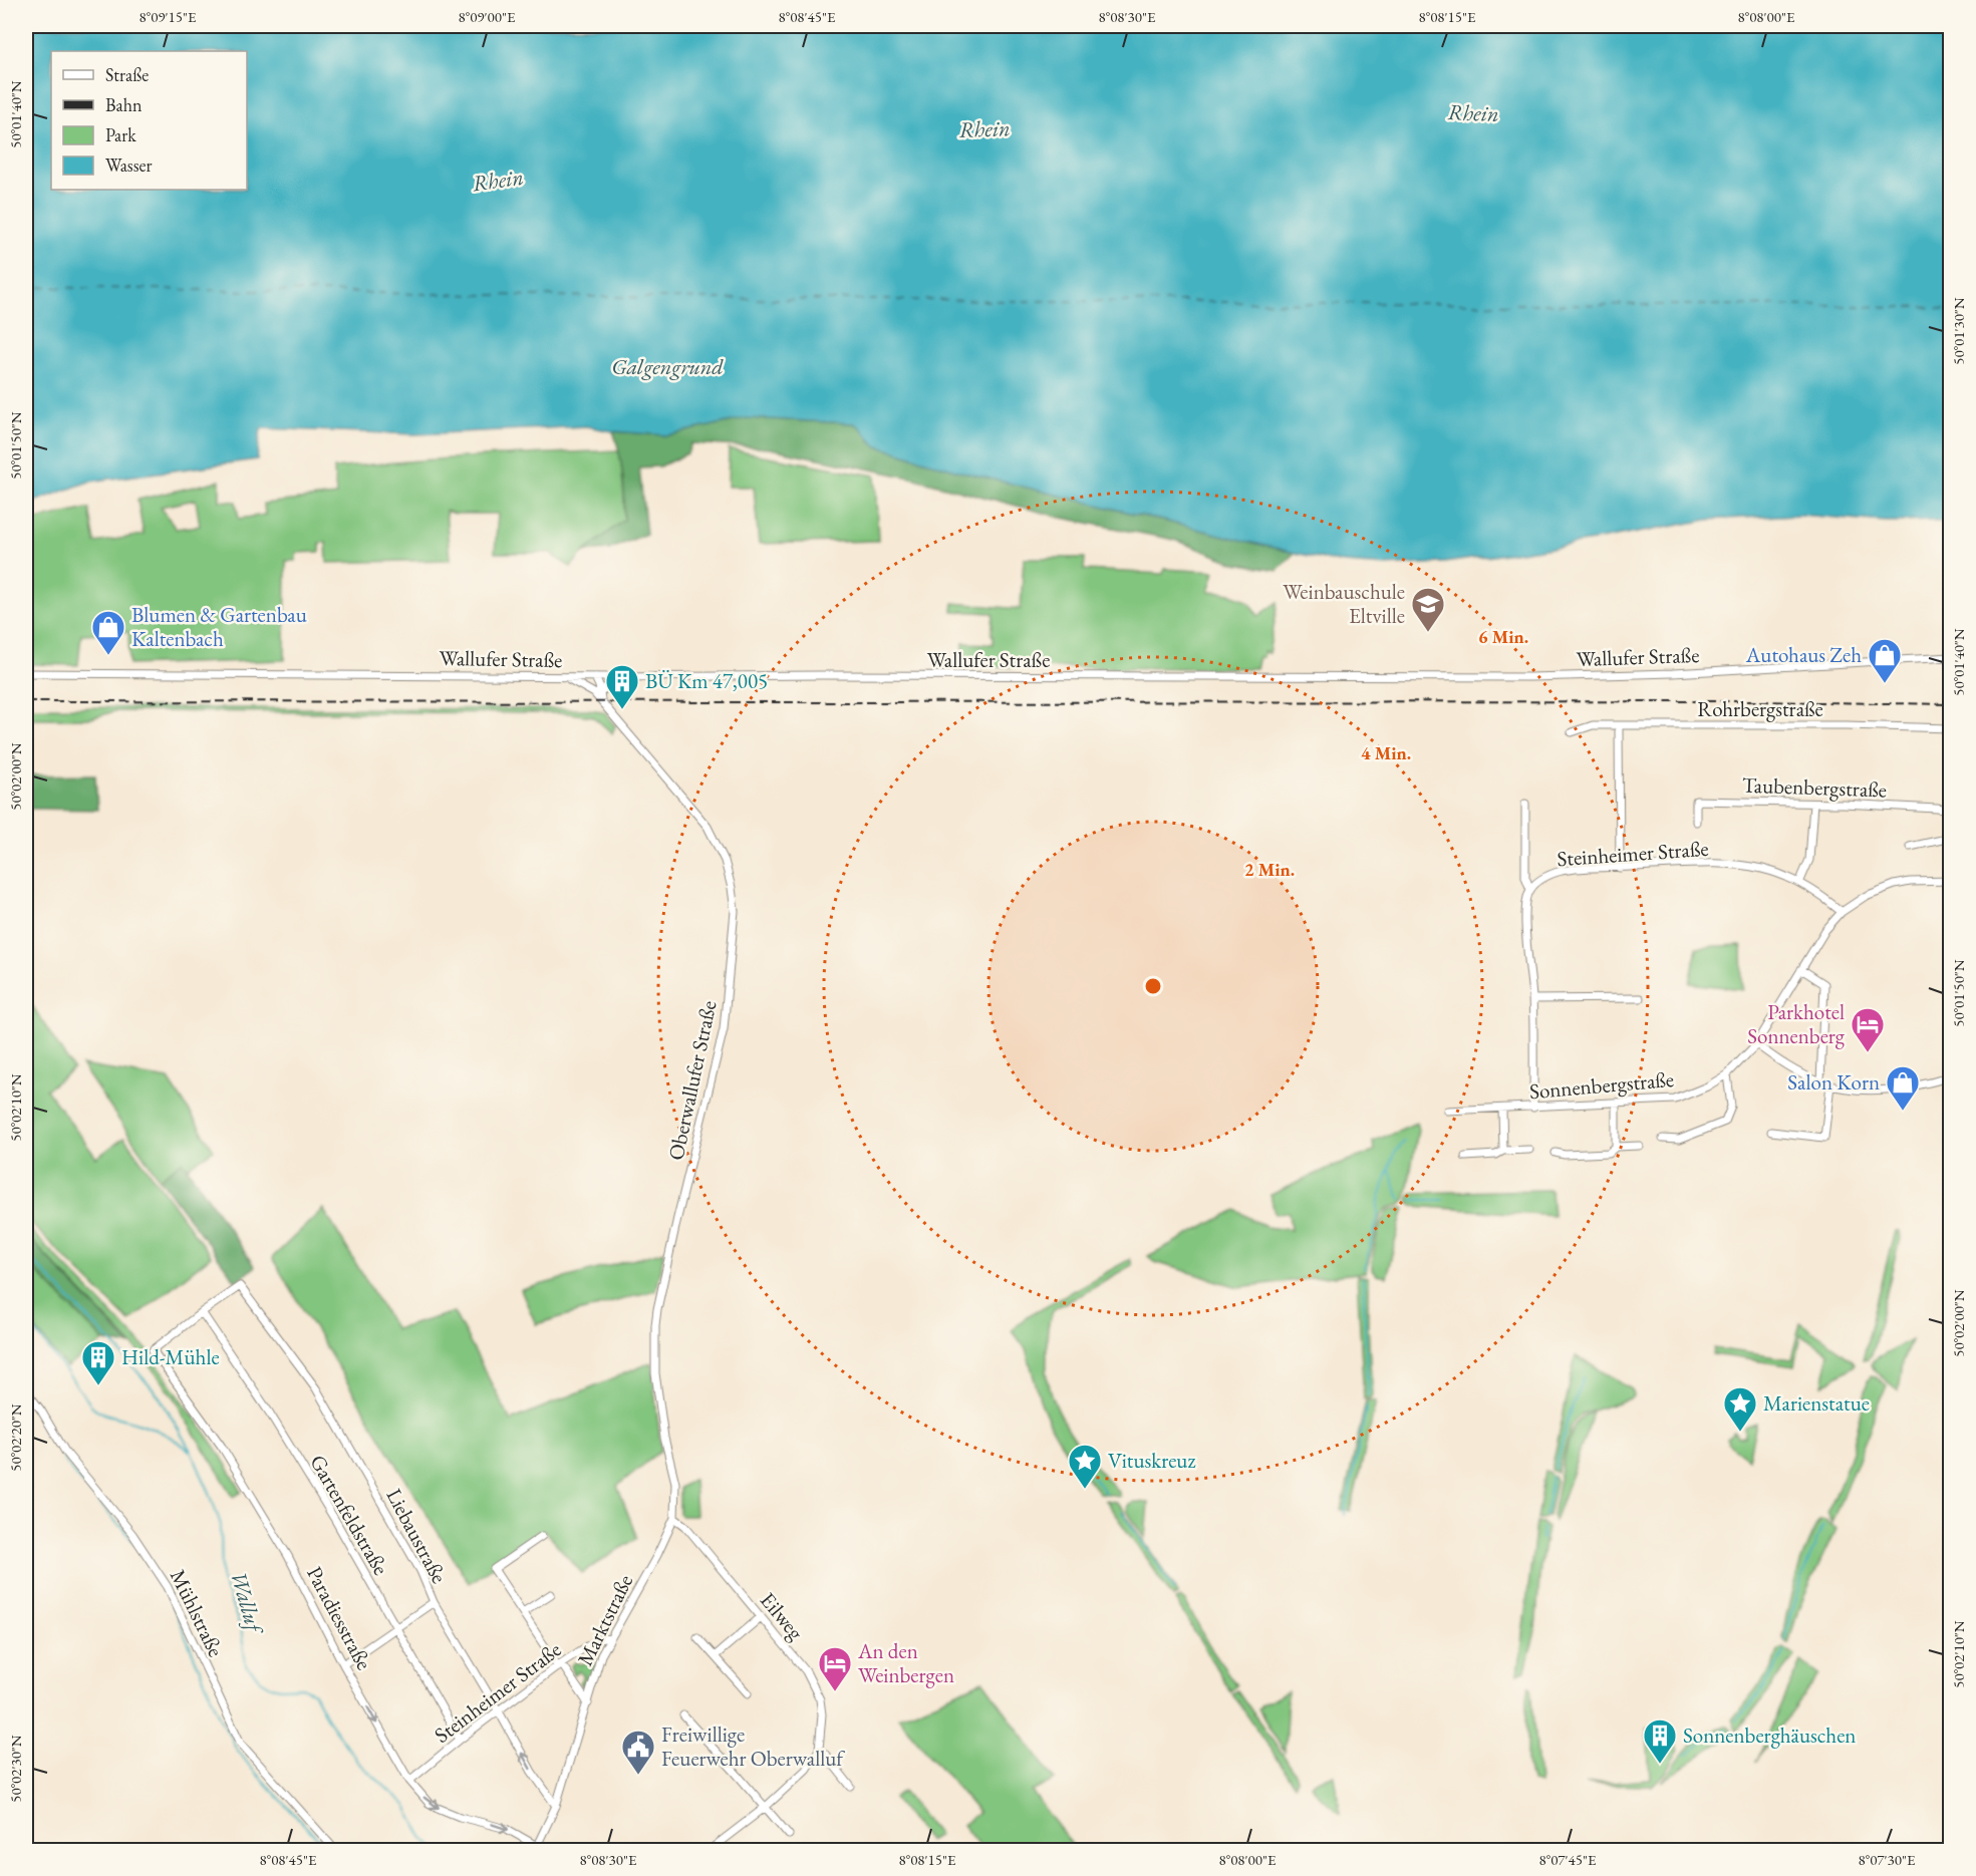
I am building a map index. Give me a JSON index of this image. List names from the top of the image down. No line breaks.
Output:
{"streets":{"street":["Wallufer Straße","Rohrbergstraße","Taubenbergstraße","Steinheimer Straße","Oberwallufer Straße","Sonnenbergstraße","Gartenfeldstraße","Liebaustraße","Mühlstraße","Eilweg","Paradiesstraße","Marktstraße"]},"crossings":[["Wallufer Straße","Oberwallufer Straße"],["Steinheimer Straße","Sonnenbergstraße"],["Steinheimer Straße","Gartenfeldstraße"],["Steinheimer Straße","Liebaustraße"],["Steinheimer Straße","Paradiesstraße"],["Steinheimer Straße","Marktstraße"],["Oberwallufer Straße","Marktstraße"],["Gartenfeldstraße","Liebaustraße"],["Gartenfeldstraße","Paradiesstraße"],["Liebaustraße","Paradiesstraße"],["Liebaustraße","Marktstraße"],["Eilweg","Marktstraße"],["Paradiesstraße","Marktstraße"]],"one_way":["Paradiesstraße"],"water":["Rhein","Galgengrund","Walluf"],"places":{"school or university":["Weinbauschule Eltville"],"shop":["Blumen & Gartenbau Kaltenbach","Autohaus Zeh","Salon Korn"],"building":["BÜ Km 47,005","Hild-Mühle","Sonnenberghäuschen"],"hotel":["Parkhotel Sonnenberg","An den Weinbergen"],"place":["Marienstatue","Vituskreuz"],"public building":["Freiwillige Feuerwehr Oberwalluf"]},"legend":["Straße","Bahn","Park","Wasser"],"coordinates":["8°09'15\"E","8°09'00\"E","8°08'45\"E","8°08'30\"E","8°08'15\"E","8°08'00\"E","50°01'40\"N","50°01'30\"N","50°01'50\"N","50°02'00\"N","50°02'10\"N","50°02'20\"N","50°02'30\"N","8°07'45\"E","8°07'30\"E"],"rings":["6 Min.","4 Min.","2 Min."]}
